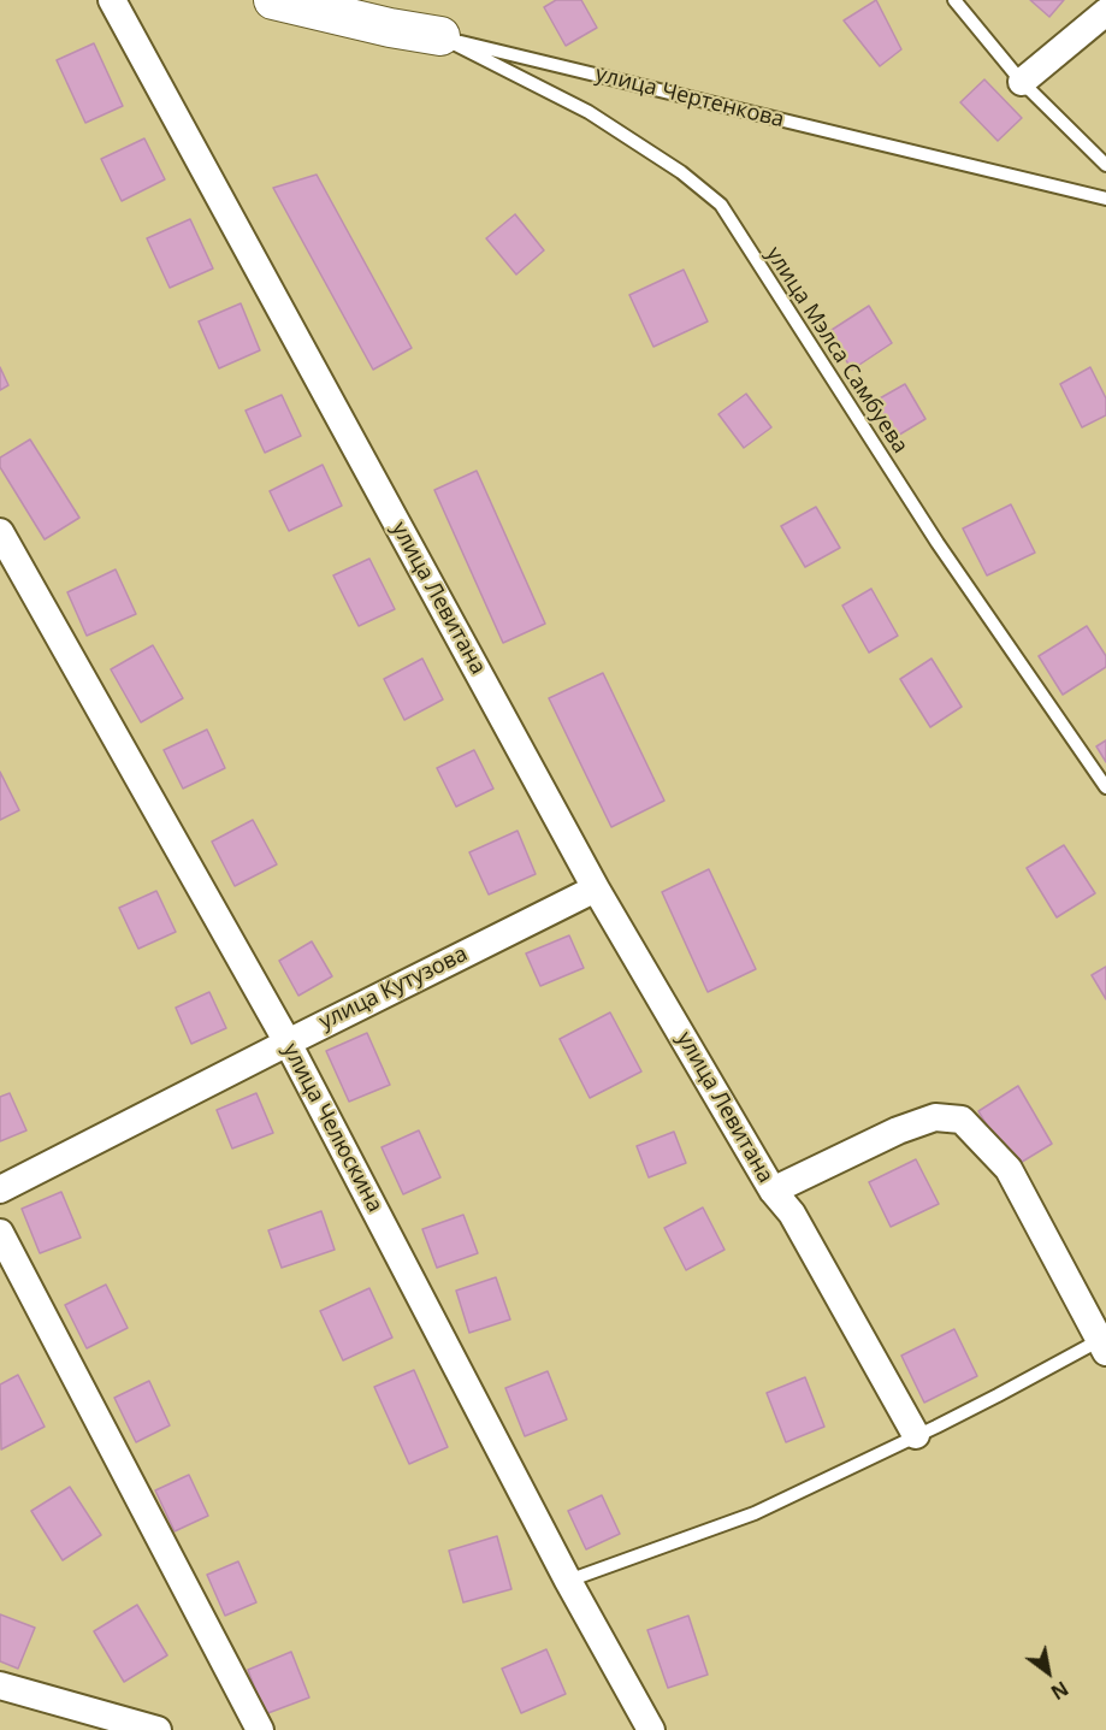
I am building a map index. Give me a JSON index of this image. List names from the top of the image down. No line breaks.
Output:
{"streets":{"street":["улица Чертенкова","улица Левитана","улица Кутузова","улица Челюскина"],"lane":["улица Мэлса Самбуева"]},"crossings":[["улица Чертенкова","улица Мэлса Самбуева"],["улица Левитана","улица Кутузова"],["улица Кутузова","улица Челюскина"]],"north":"bottom right"}
